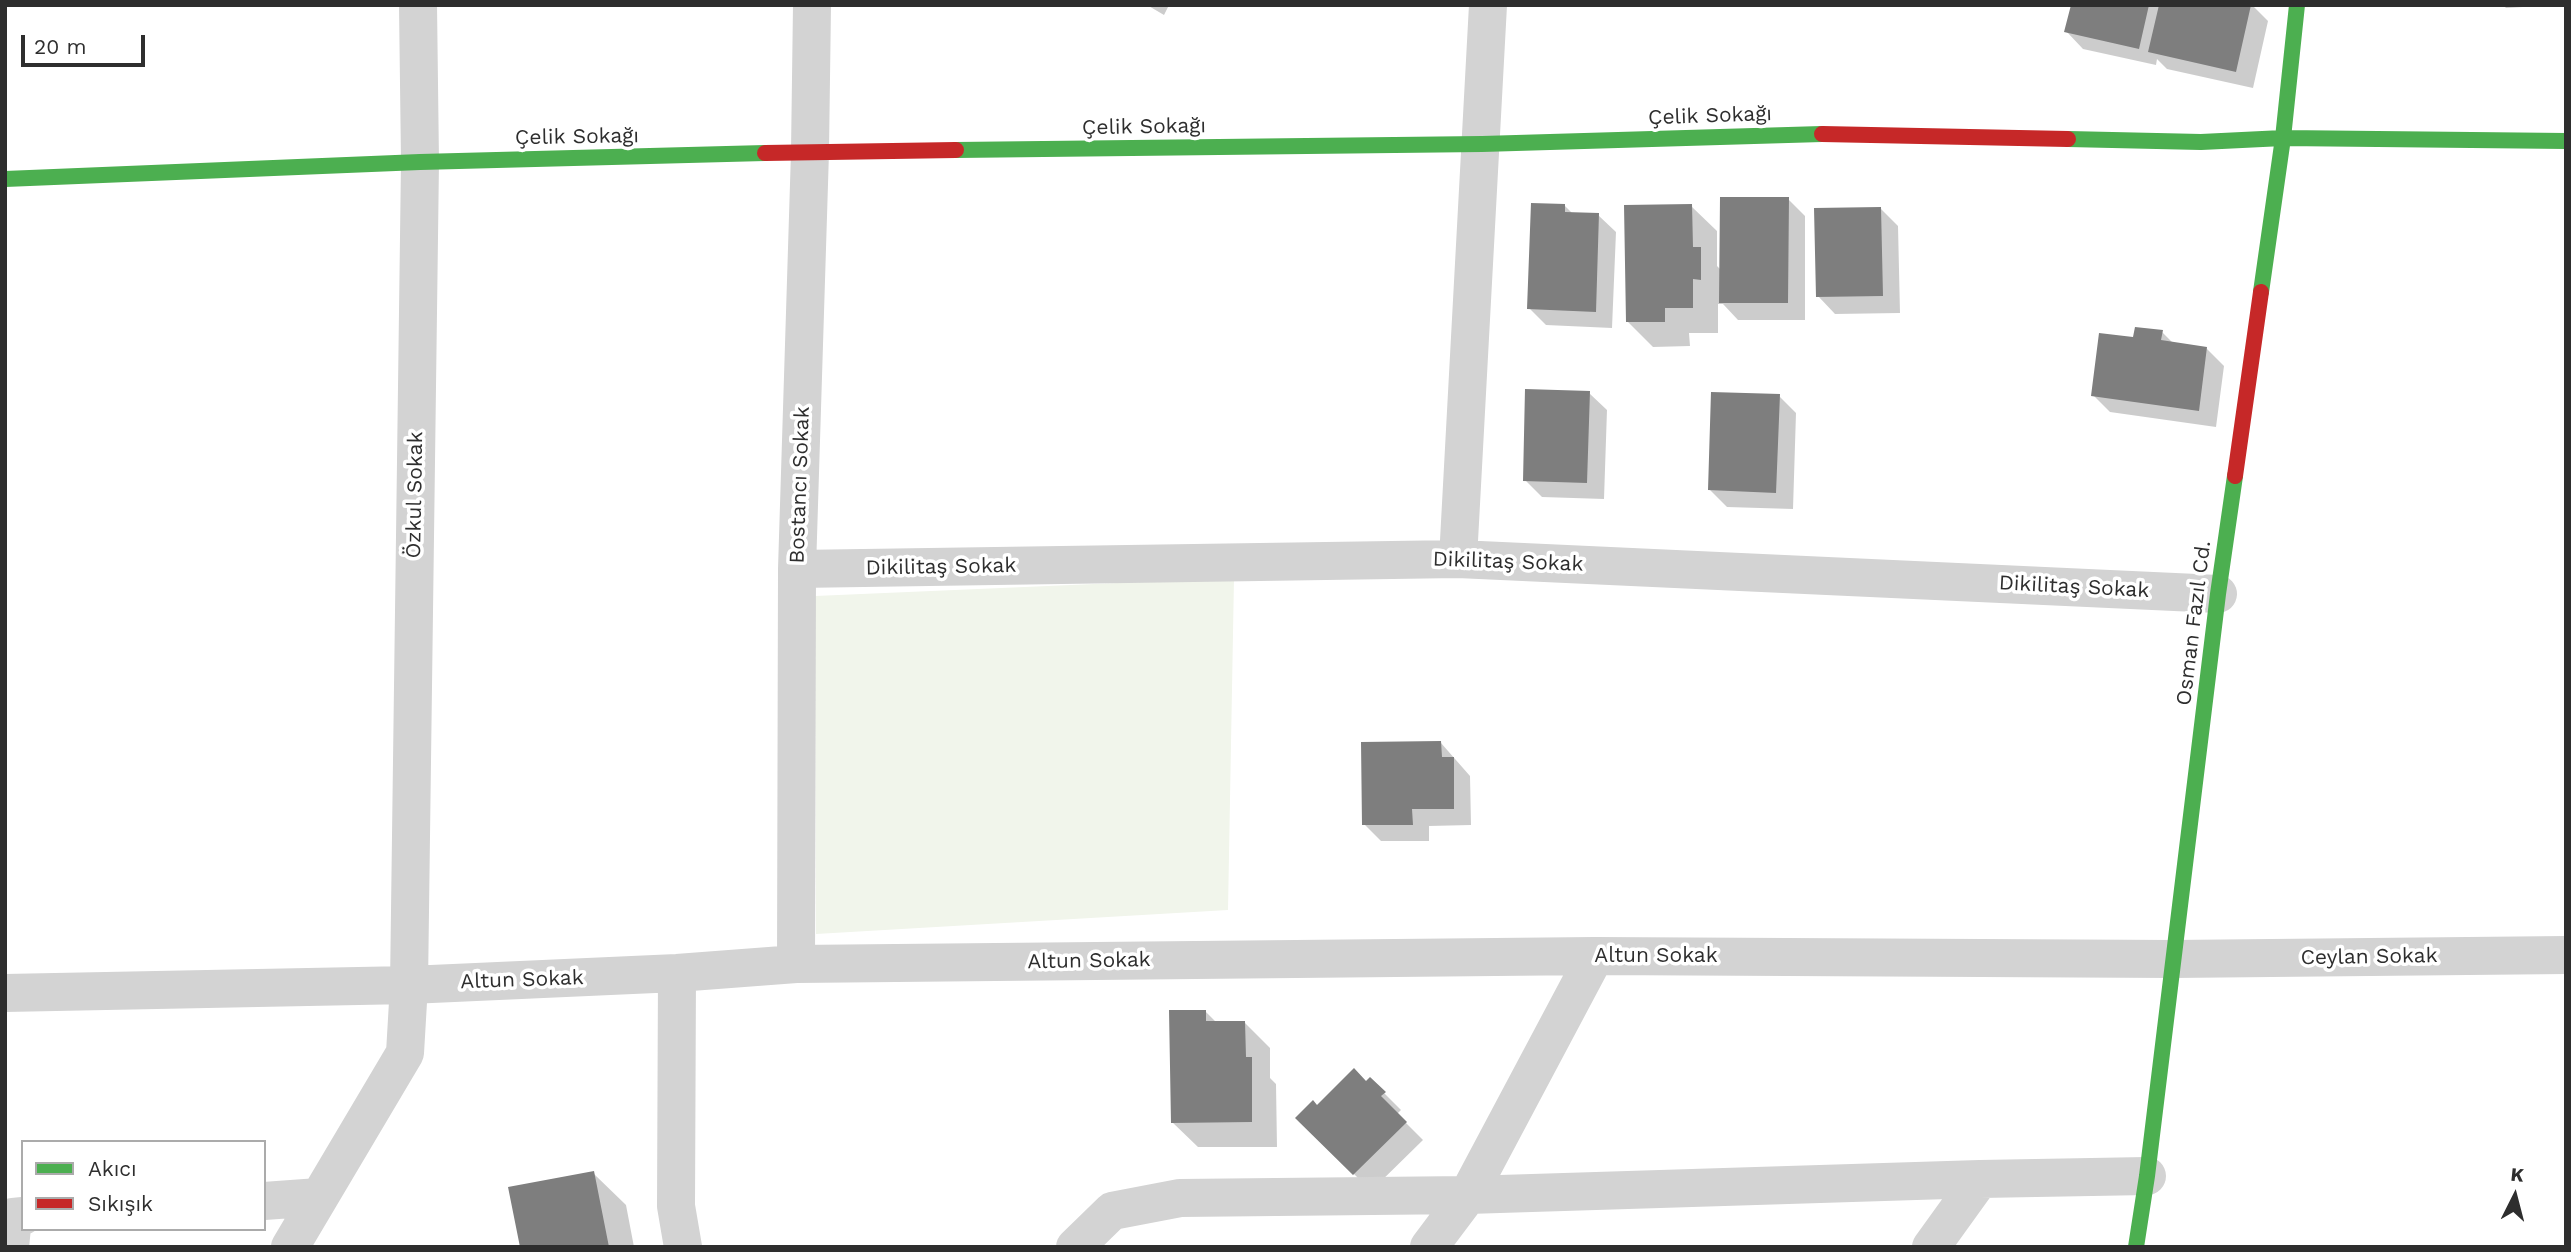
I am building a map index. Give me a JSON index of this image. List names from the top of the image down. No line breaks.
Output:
{"streets":{"street":["Çelik Sokağı","Bostancı Sokak","Özkul Sokak","Dikilitaş Sokak","Osman Fazıl Cd.","Altun Sokak","Ceylan Sokak"]},"crossings":[["Çelik Sokağı","Bostancı Sokak"],["Çelik Sokağı","Özkul Sokak"],["Çelik Sokağı","Osman Fazıl Cd."],["Bostancı Sokak","Dikilitaş Sokak"],["Bostancı Sokak","Altun Sokak"],["Özkul Sokak","Altun Sokak"],["Dikilitaş Sokak","Osman Fazıl Cd."],["Osman Fazıl Cd.","Altun Sokak"],["Osman Fazıl Cd.","Ceylan Sokak"],["Altun Sokak","Ceylan Sokak"]],"legend":["Akıcı","Sıkışık"],"scale_bar":"20 m","north":"top"}
